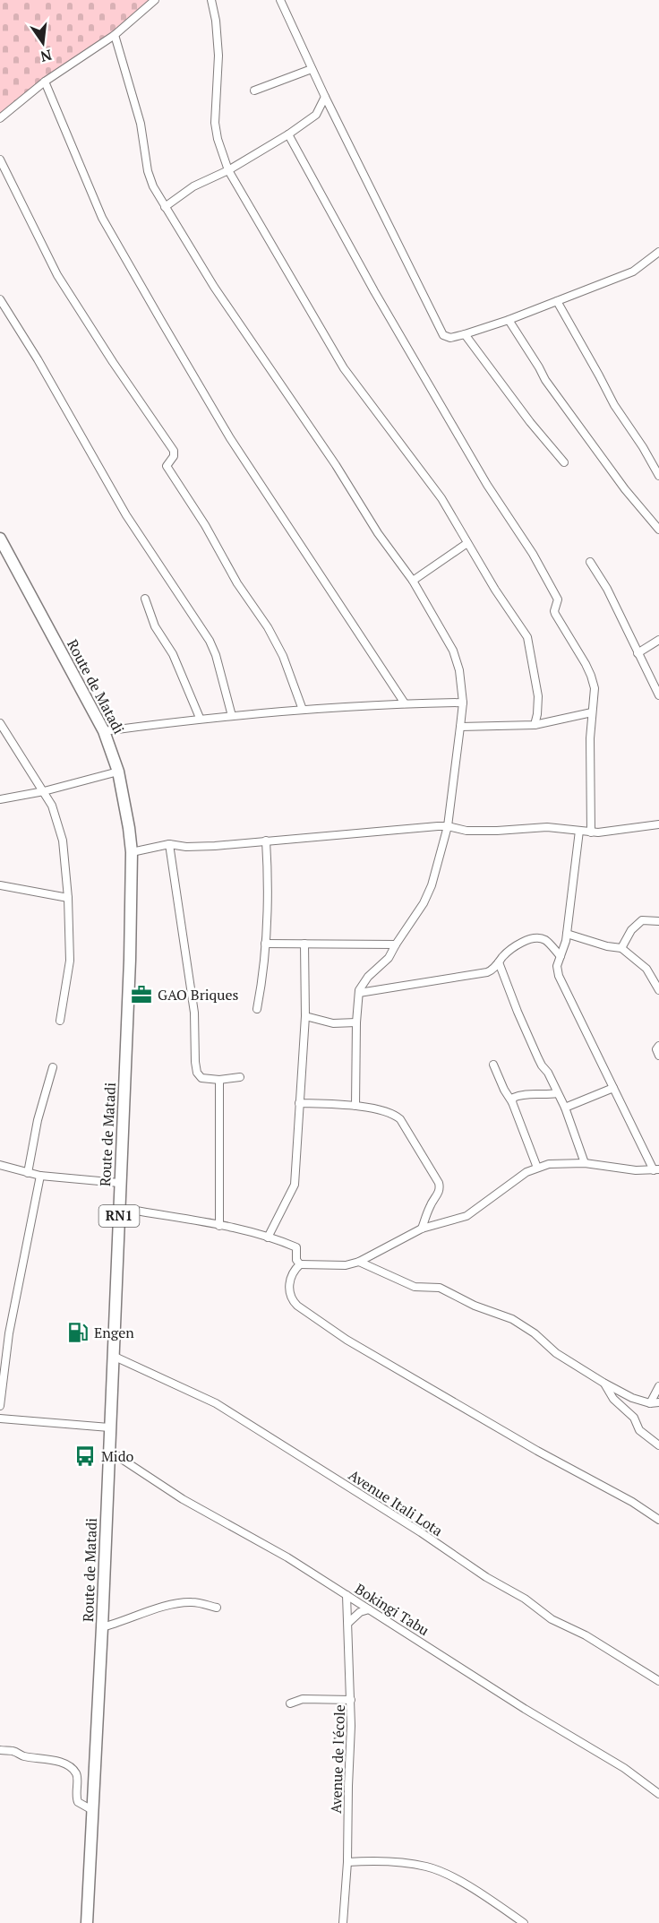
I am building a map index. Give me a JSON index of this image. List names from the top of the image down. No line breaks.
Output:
{"streets":{"highway":["Route de Matadi","RN1"],"street":["Avenue Itali Lota","Bokingi Tabu","Avenue de l'école"]},"crossings":[["Route de Matadi","Avenue Itali Lota"],["Route de Matadi","Bokingi Tabu"],["Bokingi Tabu","Avenue de l'école"]],"places":{"office":["GAO Briques"],"fuel station":["Engen"],"bus stop":["Mido"]},"north":"bottom"}
